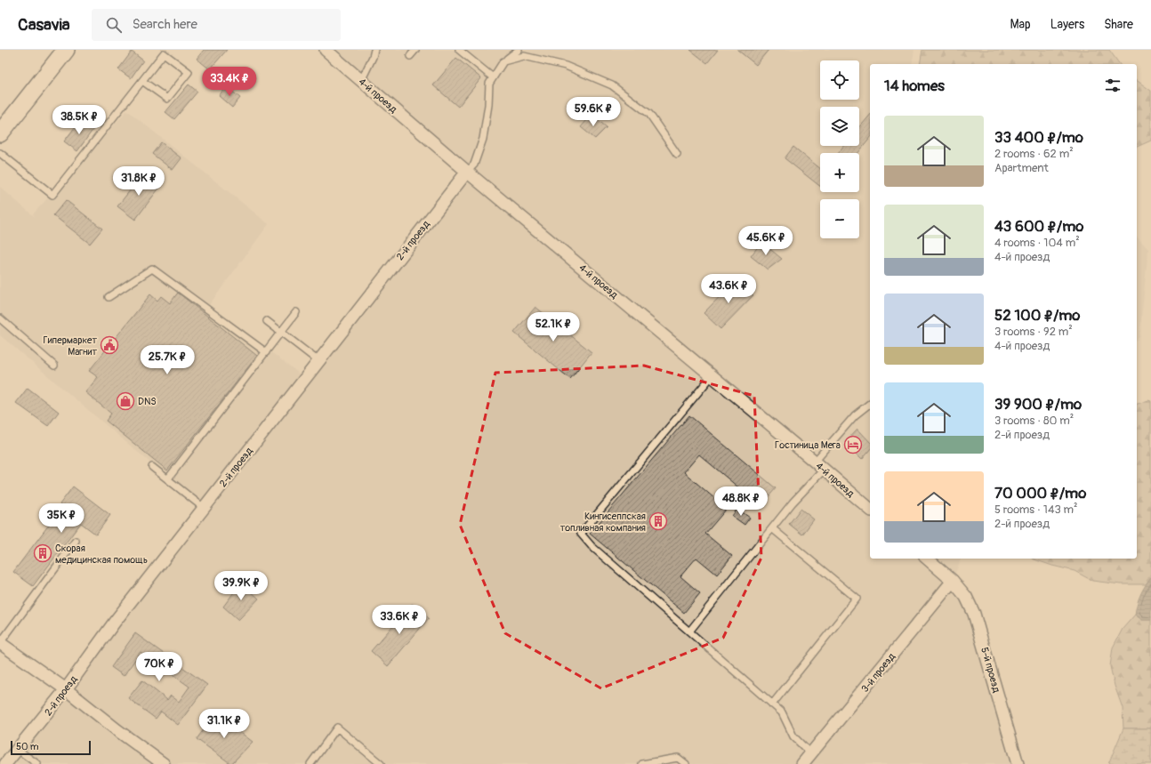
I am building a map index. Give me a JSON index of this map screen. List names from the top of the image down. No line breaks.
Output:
{"streets":{"street":["4-й проезд","2-й проезд","5-й проезд","3-й проезд"]},"crossings":[["4-й проезд","2-й проезд"],["5-й проезд","3-й проезд"]],"places":{"public building":["Гипермаркет Магнит"],"shop":["DNS"],"hotel":["Гостиница Мега"],"building":["Кингисеппская топливная компания","Скорая медицинская помощь"]},"scale_bar":"50 m","page":{"header":"Casavia","search":"Search here","nav":["Map","Layers","Share"],"map_buttons":["+","−"],"heading":"14 homes","price":["33.4K ₽","59.6K ₽","38.5K ₽","31.8K ₽","45.6K ₽","43.6K ₽","52.1K ₽","25.7K ₽","48.8K ₽","35K ₽","39.9K ₽","33.6K ₽","70K ₽","31.1K ₽"],"list":[{"name":"33 400 ₽/mo","note":"2 rooms · 62 m² · Apartment"},{"name":"43 600 ₽/mo","note":"4 rooms · 104 m² · 4-й проезд"},{"name":"52 100 ₽/mo","note":"3 rooms · 92 m² · 4-й проезд"},{"name":"39 900 ₽/mo","note":"3 rooms · 80 m² · 2-й проезд"},{"name":"70 000 ₽/mo","note":"5 rooms · 143 m² · 2-й проезд"}],"scale":"50 m"}}
